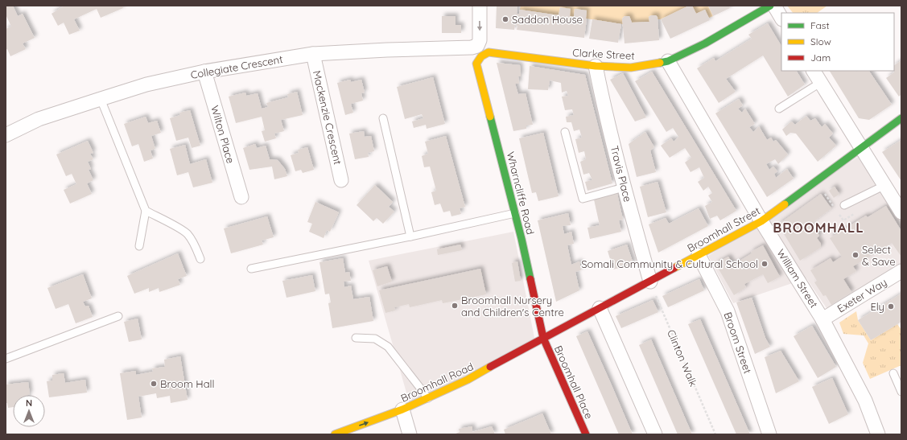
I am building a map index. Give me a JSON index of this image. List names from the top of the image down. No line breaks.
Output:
{"streets":{"street":["Clarke Street","Collegiate Crescent","Mackenzie Crescent","Wilton Place","Travis Place","Wharncliffe Road","Broomhall Street","William Street","Exeter Way","Broom Street","Broomhall Road","Broomhall Place"],"path":["Clinton Walk"]},"crossings":[["Clarke Street","Collegiate Crescent"],["Clarke Street","Travis Place"],["Clarke Street","Wharncliffe Road"],["Clarke Street","William Street"],["Collegiate Crescent","Mackenzie Crescent"],["Collegiate Crescent","Wilton Place"],["Collegiate Crescent","Wharncliffe Road"],["Travis Place","Broomhall Street"],["Travis Place","Clinton Walk"],["Wharncliffe Road","Broomhall Street"],["Wharncliffe Road","Broomhall Road"],["Wharncliffe Road","Broomhall Place"],["Broomhall Street","William Street"],["Broomhall Street","Broom Street"],["Broomhall Street","Clinton Walk"],["Broomhall Street","Broomhall Road"],["Broomhall Street","Broomhall Place"],["William Street","Exeter Way"],["Broomhall Road","Broomhall Place"]],"districts":["BROOMHALL"],"places":["Saddon House","Select & Save","Somali Community & Cultural School","Broomhall Nursery and Children's Centre","Ely","Broom Hall"],"legend":["Fast","Slow","Jam"],"north":"top"}
